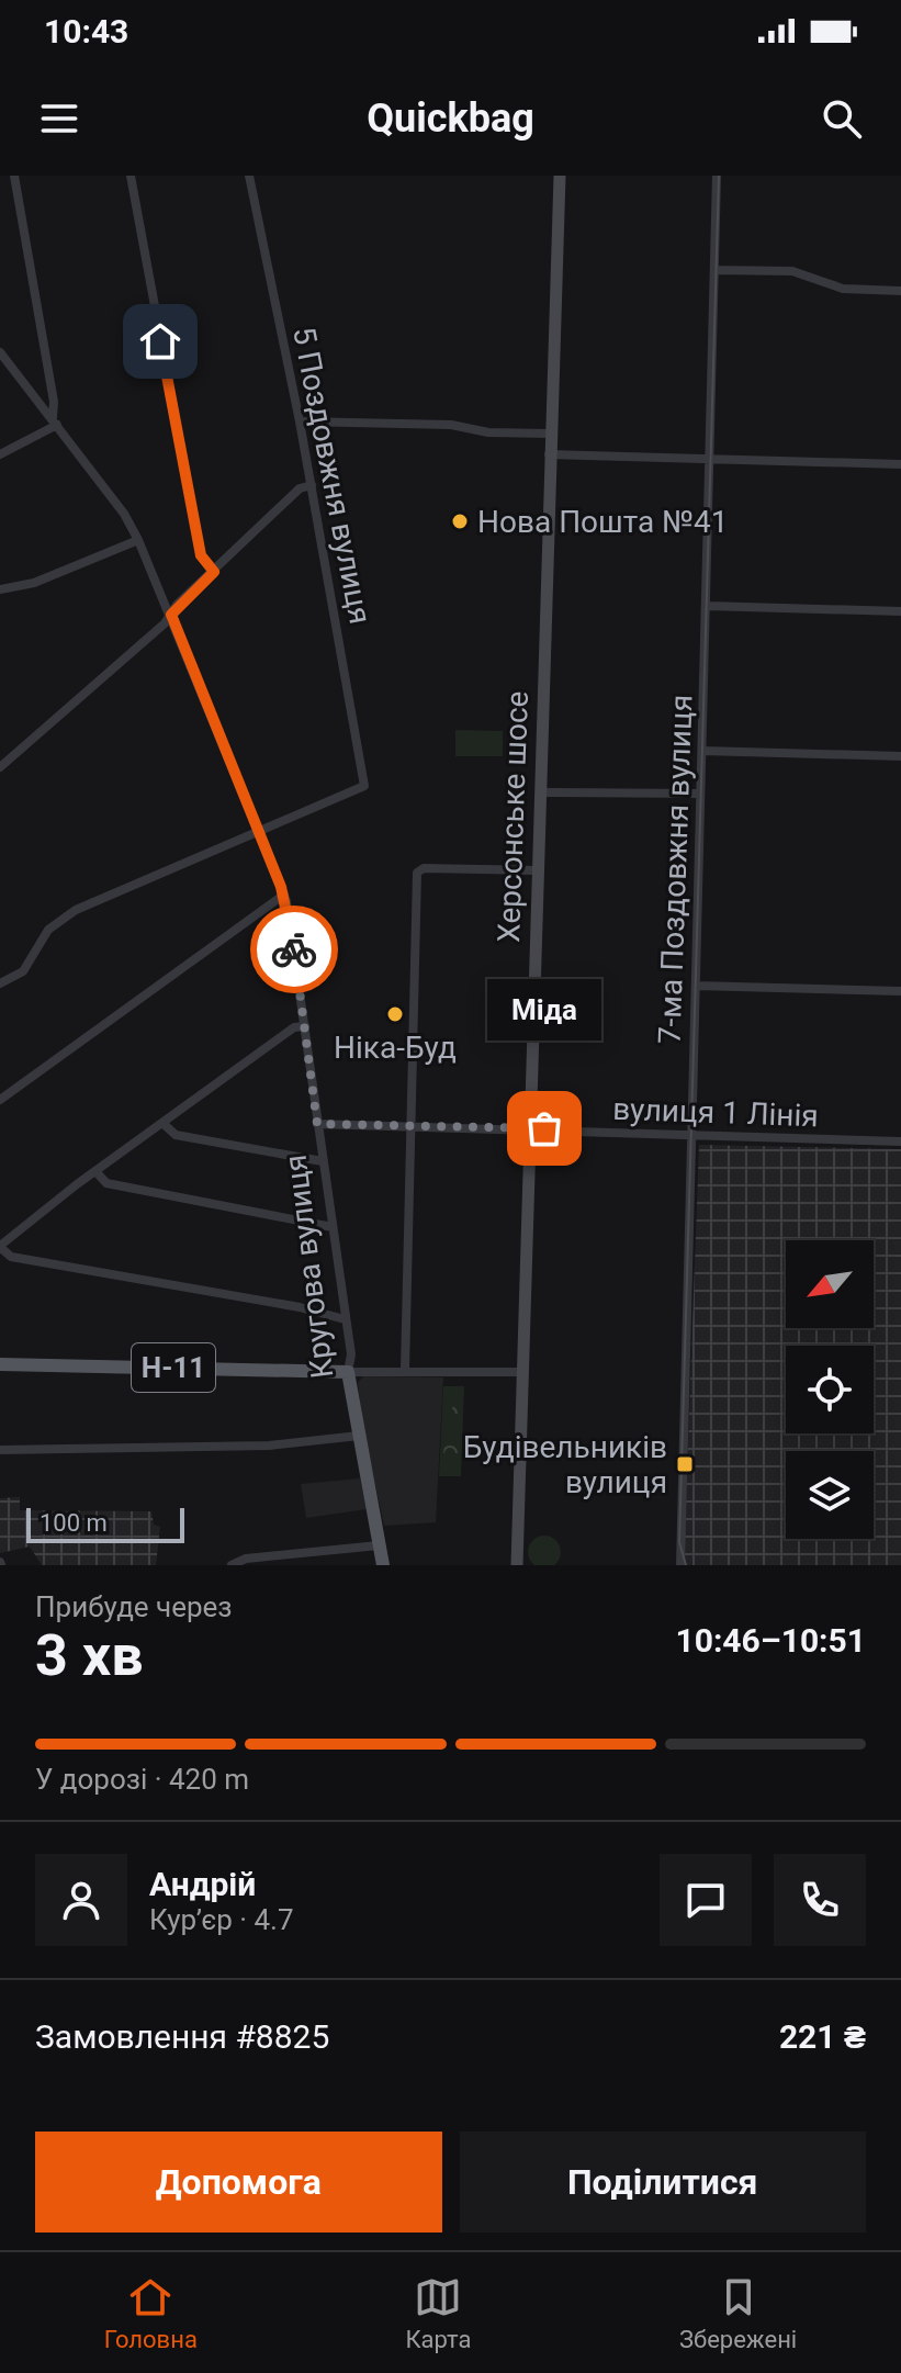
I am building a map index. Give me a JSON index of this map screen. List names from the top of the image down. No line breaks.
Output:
{"streets":{"main road":["Херсонське шосе","Кругова вулиця","Н-11"],"street":["5 Поздовжня вулиця","7-ма Поздовжня вулиця","вулиця 1 Лінія"]},"crossings":[["5 Поздовжня вулиця","Кругова вулиця"],["Херсонське шосе","вулиця 1 Лінія"],["7-ма Поздовжня вулиця","вулиця 1 Лінія"],["вулиця 1 Лінія","Кругова вулиця"],["Кругова вулиця","Н-11"]],"places":{"other":["Нова Пошта №41","Ніка-Буд","Міда"],"transit":["Будівельників вулиця"]},"scale_bar":"100 m","north":"bottom left","page":{"status":"10:43","header":"Quickbag","bubble":"Міда","scale":"100 m","heading":["3 хв","Прибуде через","10:46–10:51"],"panel":["Андрій","Кур’єр · 4.7","Замовлення #8825","221 ₴"],"bar":"У дорозі · 420 m","buttons":["Допомога","Поділитися"],"tabs":["Головна","Карта","Збережені"]}}
